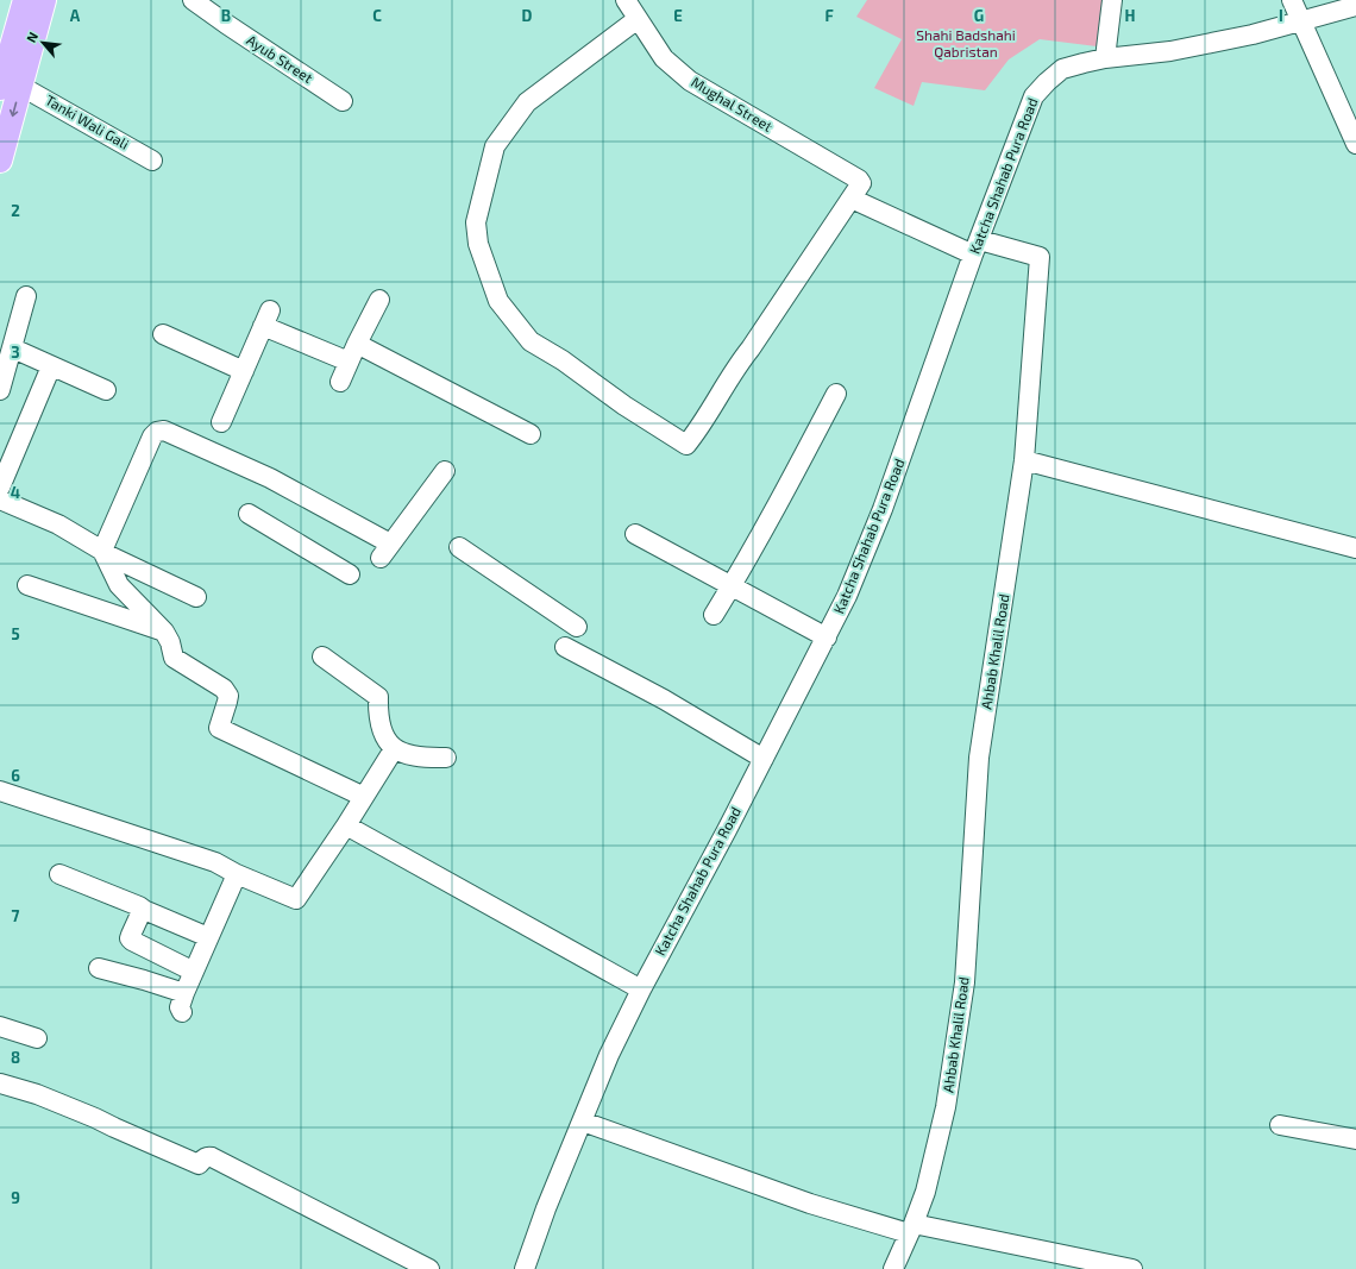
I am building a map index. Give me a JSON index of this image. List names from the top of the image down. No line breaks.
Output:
{"streets":{"street":["Ayub Street","Mughal Street","Tanki Wali Gali","Katcha Shahab Pura Road","Ahbab Khalil Road"]},"crossings":[["Mughal Street","Katcha Shahab Pura Road"],["Mughal Street","Ahbab Khalil Road"],["Katcha Shahab Pura Road","Ahbab Khalil Road"]],"parks":["Shahi Badshahi Qabristan"],"north":"top left","grid":{"columns":["A","B","C","D","E","F","G","H","I"],"rows":["2","3","4","5","6","7","8","9"]}}
